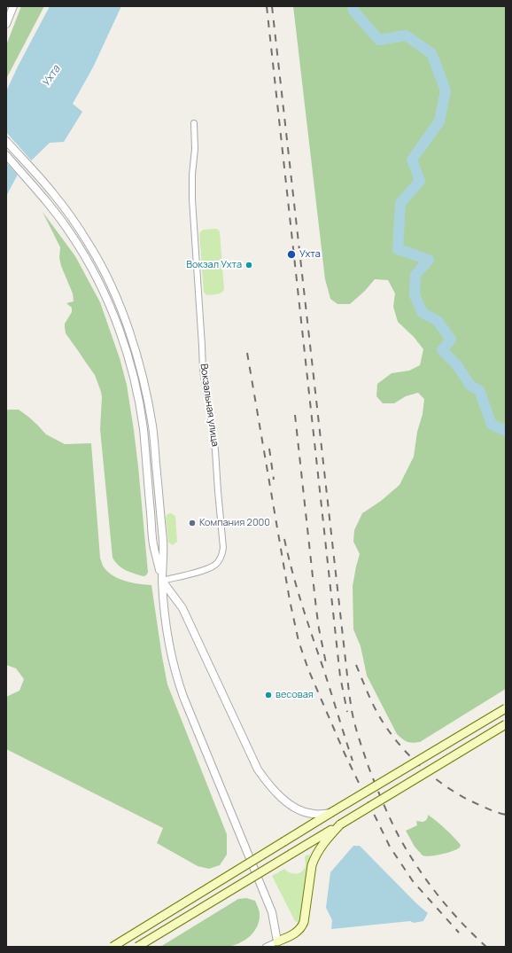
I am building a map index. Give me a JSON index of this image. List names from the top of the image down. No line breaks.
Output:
{"streets":{"street":["Вокзальная улица"]},"water":["Ухта"],"places":["Ухта","Вокзал Ухта","Компания 2000","весовая"]}
